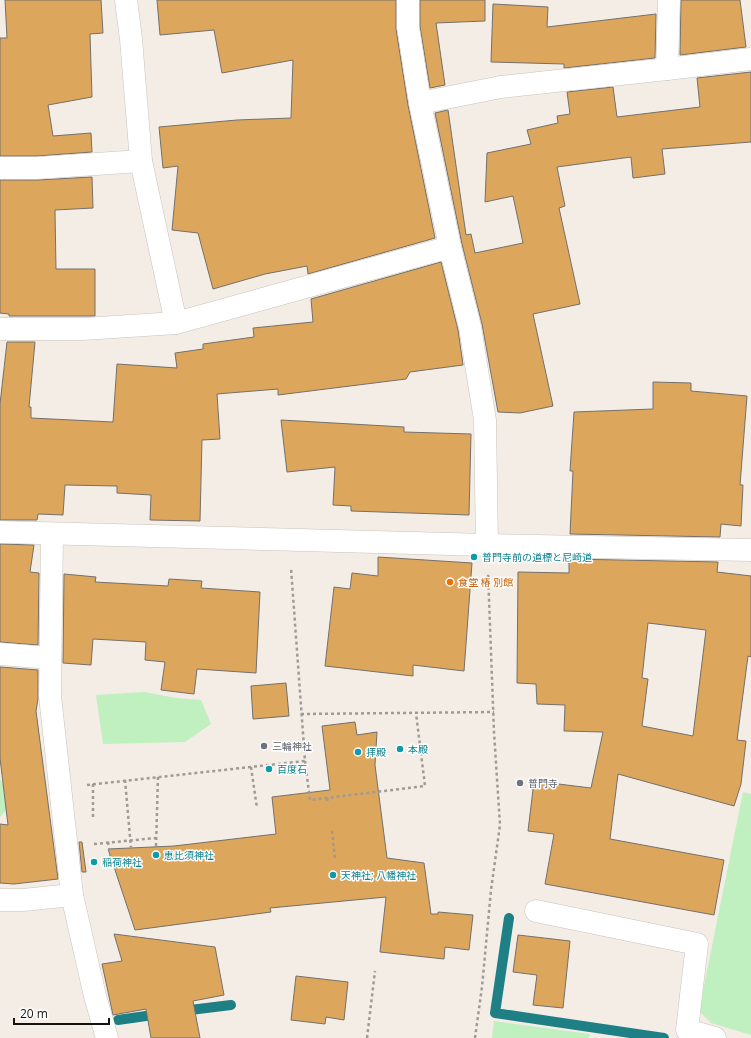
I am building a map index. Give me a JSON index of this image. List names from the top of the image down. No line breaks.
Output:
{"places":["普門寺前の道標と尼崎道","食堂 椿 別館","三輪神社","本殿","拝殿","百度石","普門寺","恵比須神社","稲荷神社","天神社; 八幡神社"],"scale_bar":"20 m"}
